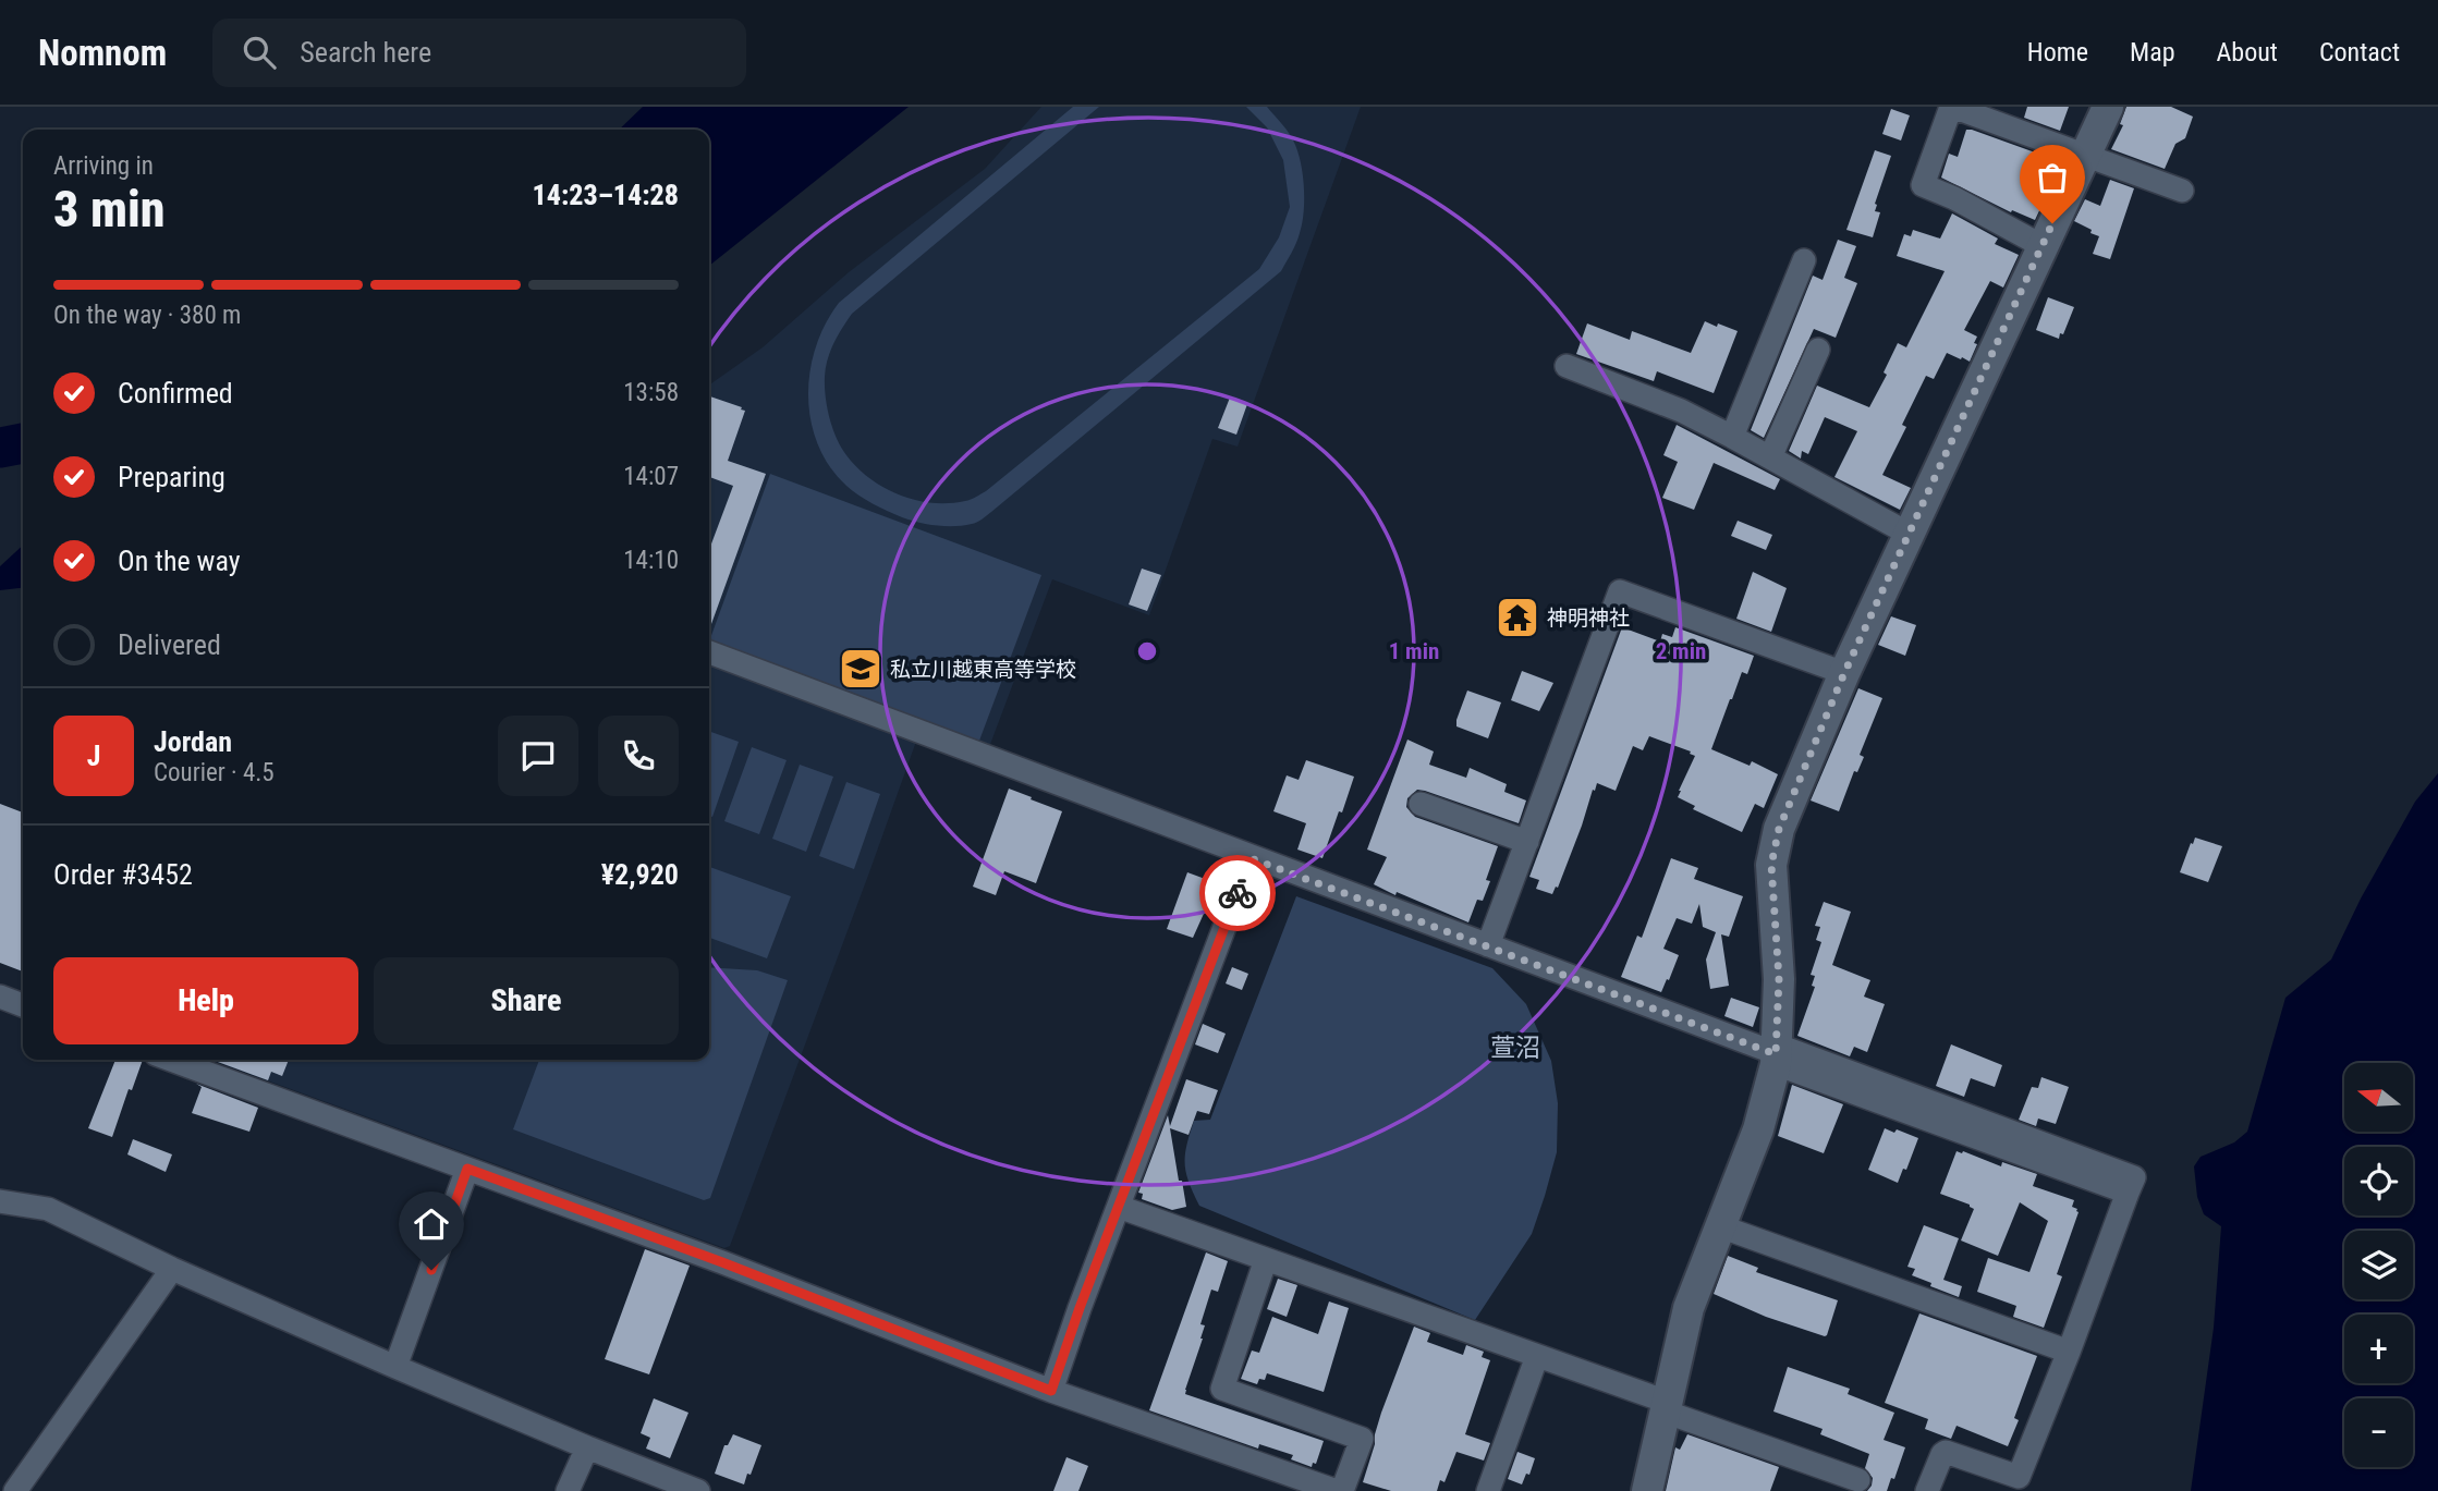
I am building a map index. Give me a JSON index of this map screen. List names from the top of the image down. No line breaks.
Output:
{"districts":["萱沼"],"places":{"temple":["神明神社"],"school or university":["私立川越東高等学校"]},"north":"left","page":{"header":"Nomnom","search":"Search here","nav":["Home","Map","About","Contact"],"heading":["3 min","Arriving in","14:23–14:28"],"panel":["Jordan","Courier · 4.5","Order #3452","¥2,920"],"bar":"On the way · 380 m","list":[["Confirmed","13:58"],["Preparing","14:07"],["On the way","14:10"],"Delivered"],"round":"J","buttons":["Help","Share"],"map_buttons":["+","−"]},"rings":["1 min","2 min"]}
